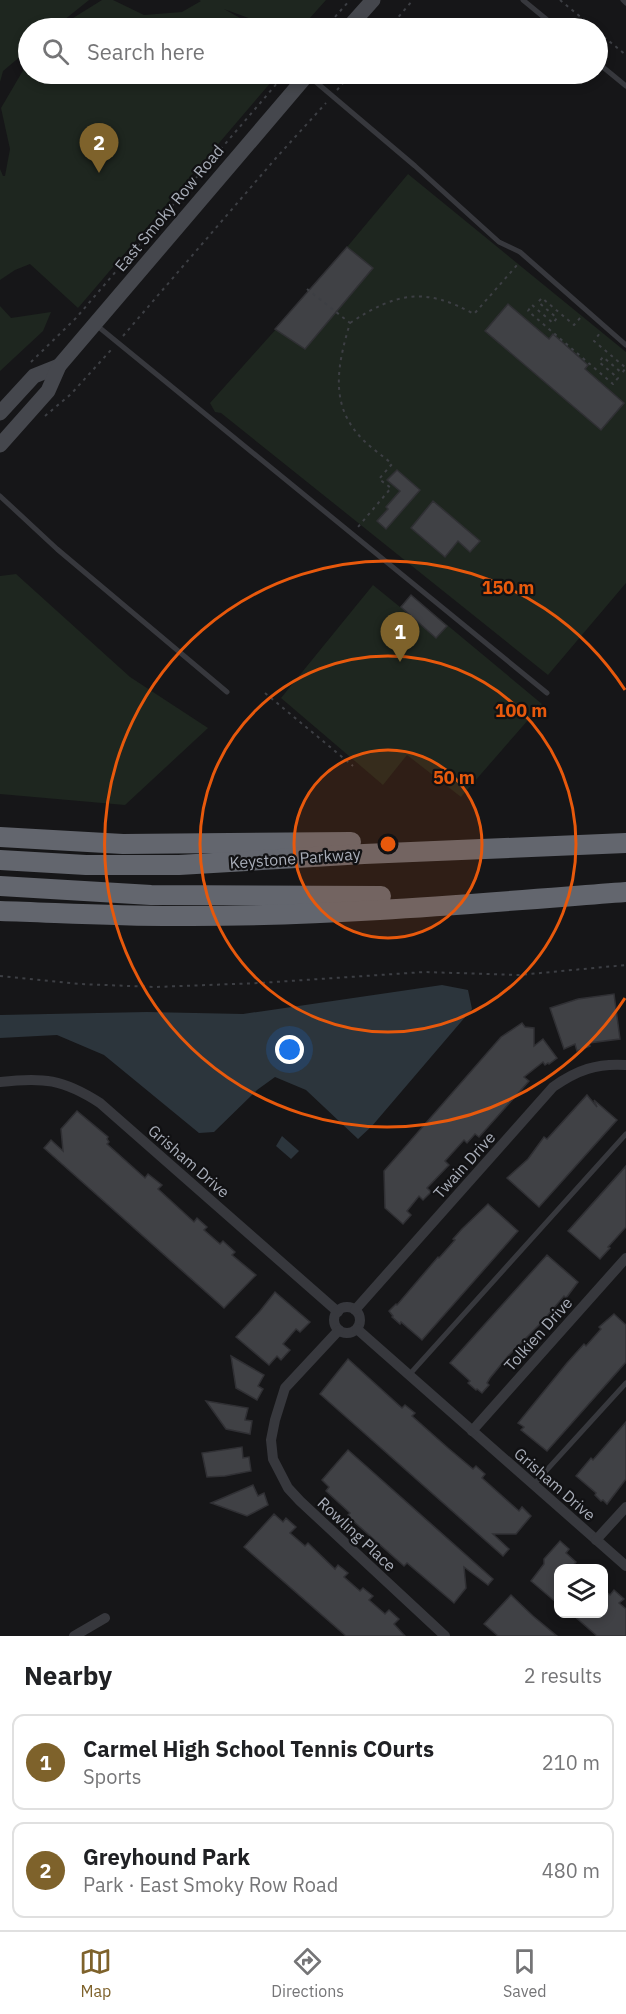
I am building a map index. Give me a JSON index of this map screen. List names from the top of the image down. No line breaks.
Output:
{"streets":{"highway":["Keystone Parkway"],"street":["East Smoky Row Road","Grisham Drive","Twain Drive","Tolkien Drive","Rowling Place"]},"crossings":[["Grisham Drive","Twain Drive"],["Grisham Drive","Tolkien Drive"],["Grisham Drive","Rowling Place"],["Twain Drive","Rowling Place"]],"page":{"search":"Search here","pins":["2","1"],"heading":["Nearby","2 results"],"list":[{"mark":"1","name":"Carmel High School Tennis COurts","note":"Sports","value":"210 m"},{"mark":"2","name":"Greyhound Park","note":"Park · East Smoky Row Road","value":"480 m"}],"nav":["Map","Directions","Saved"]},"rings":["150 m","100 m","50 m"]}
